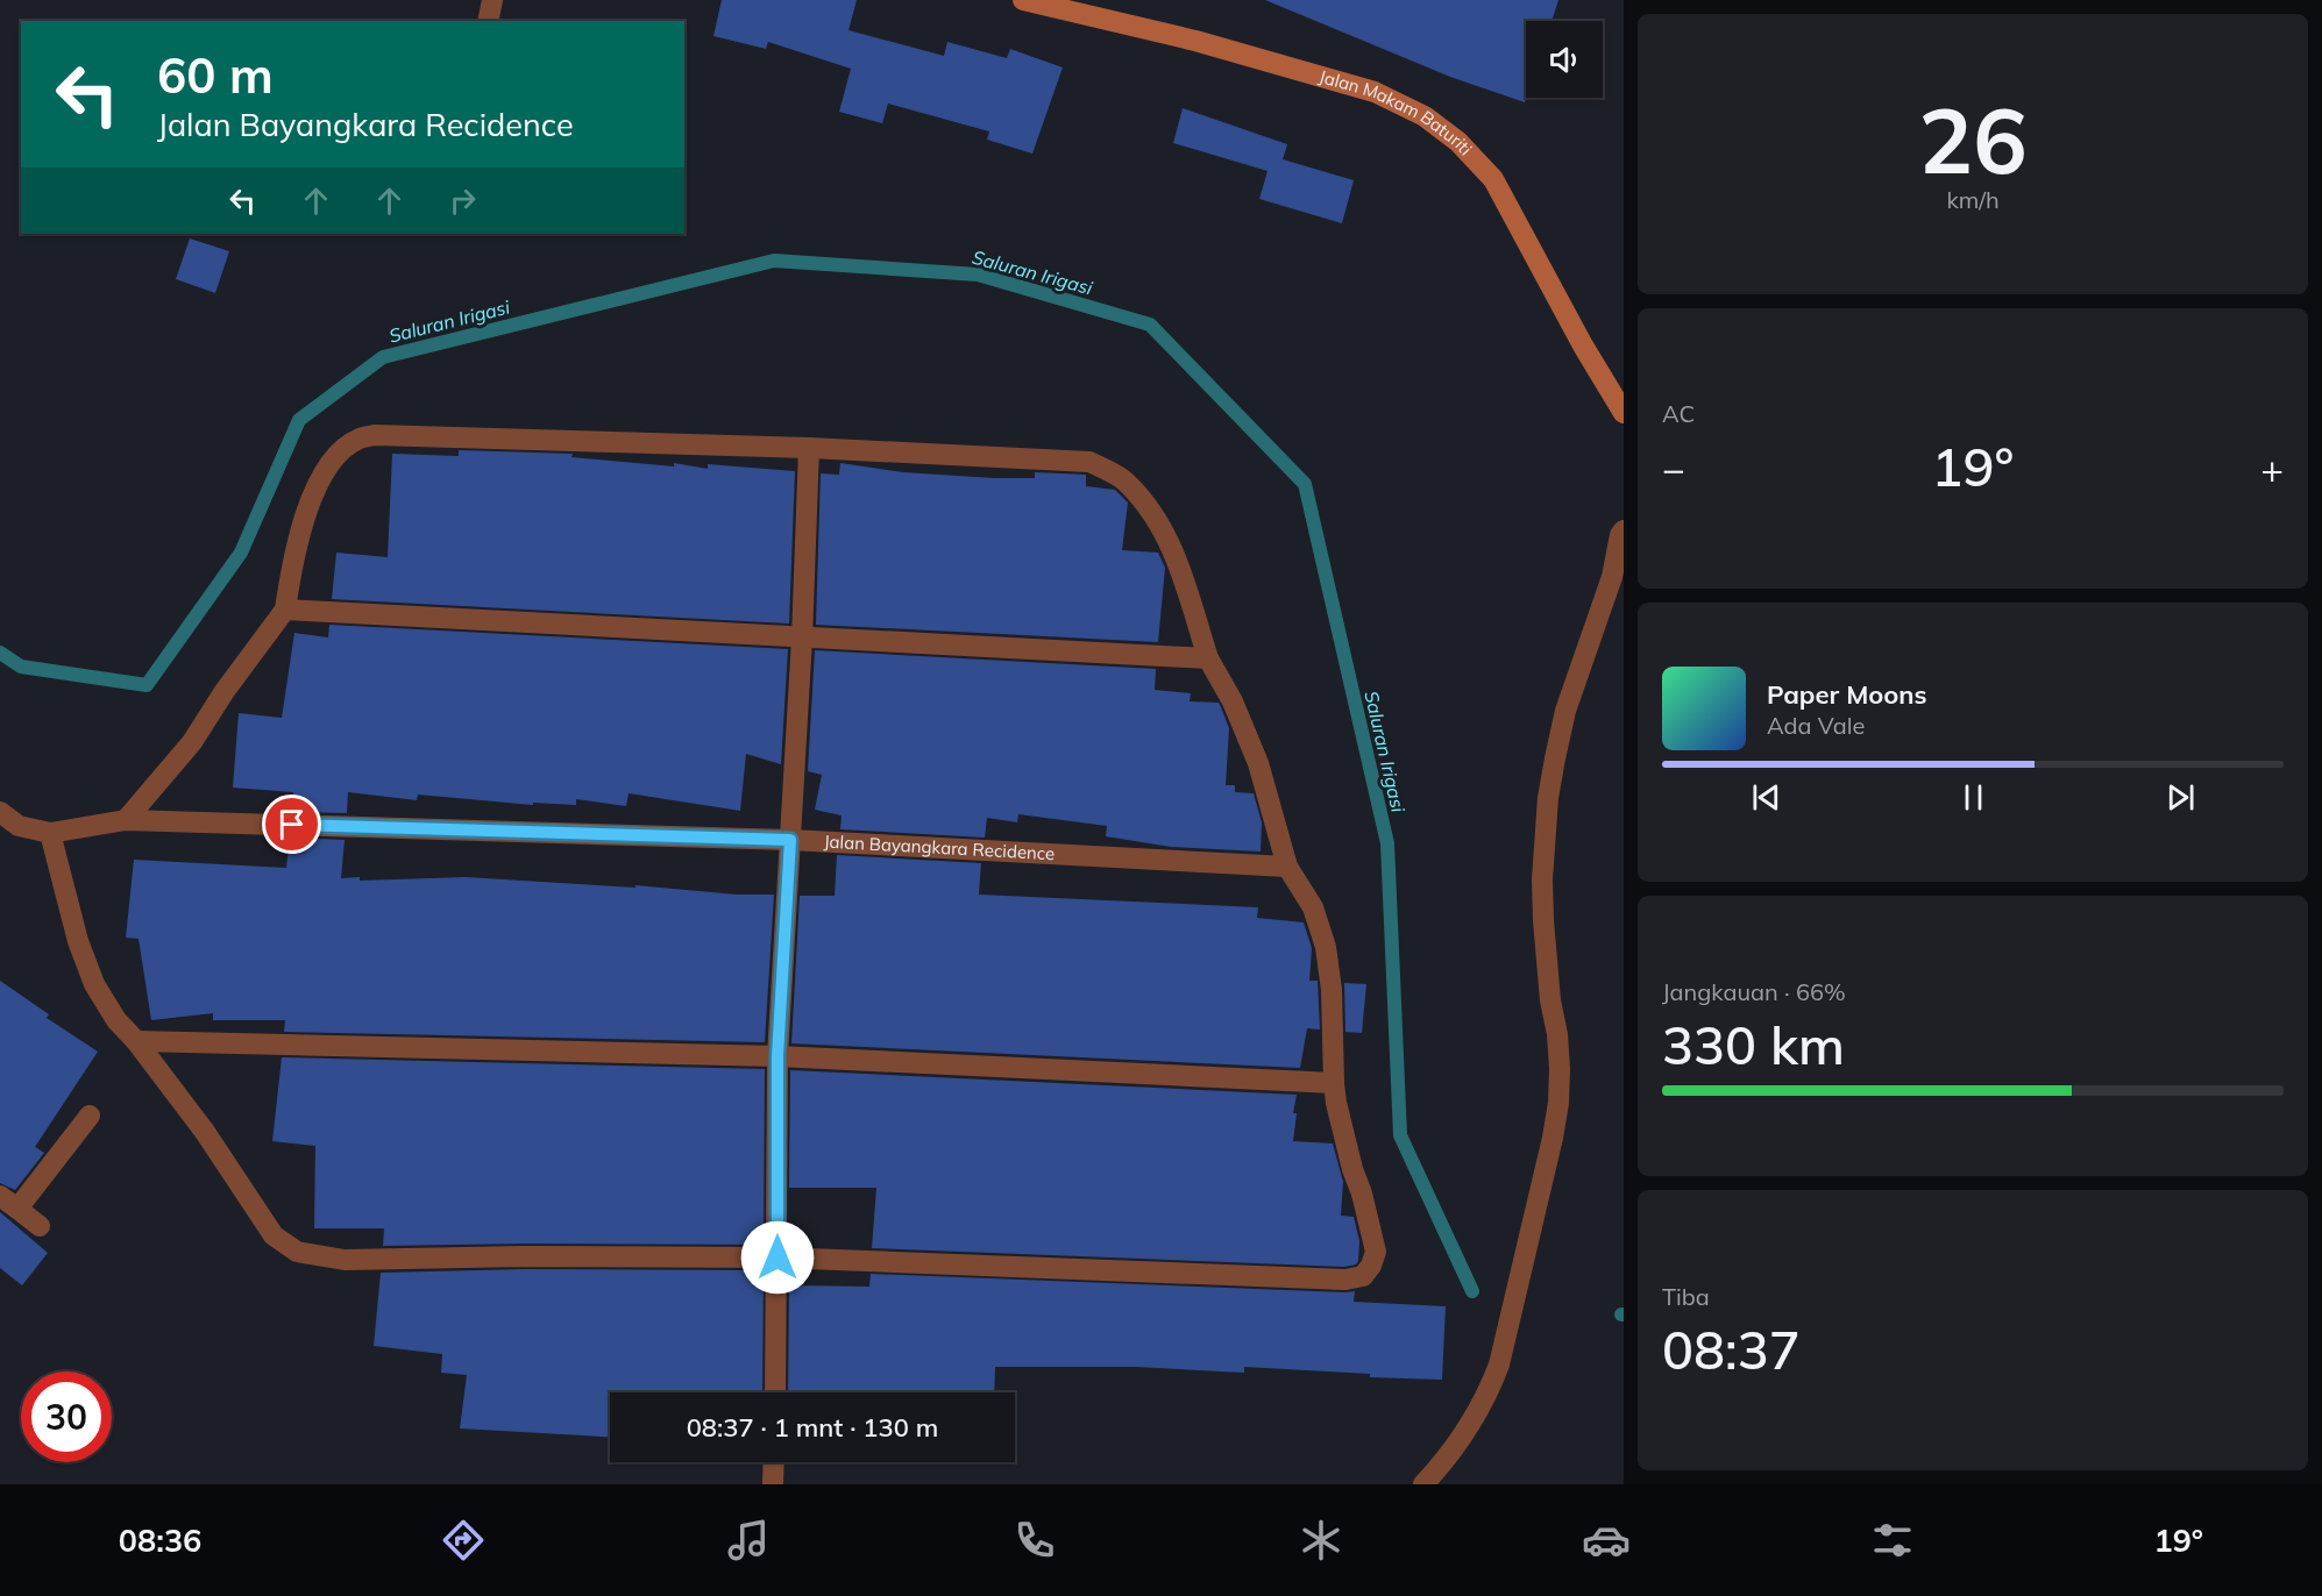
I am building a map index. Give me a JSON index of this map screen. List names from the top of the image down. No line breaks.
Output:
{"streets":{"street":["Jalan Makam Baturiti","Jalan Bayangkara Recidence"]},"water":["Saluran Irigasi"],"page":{"tile":[["26","km/h"],"AC",["Jangkauan · 66%","330 km"],["Tiba","08:37"]],"turn":["60 m","Jalan Bayangkara Recidence"],"heat":["−","19°","+"],"song":["Paper Moons","Ada Vale"],"limit":"30","trip":"08:37 · 1 mnt · 130 m","tabs":["08:36","19°"]}}
